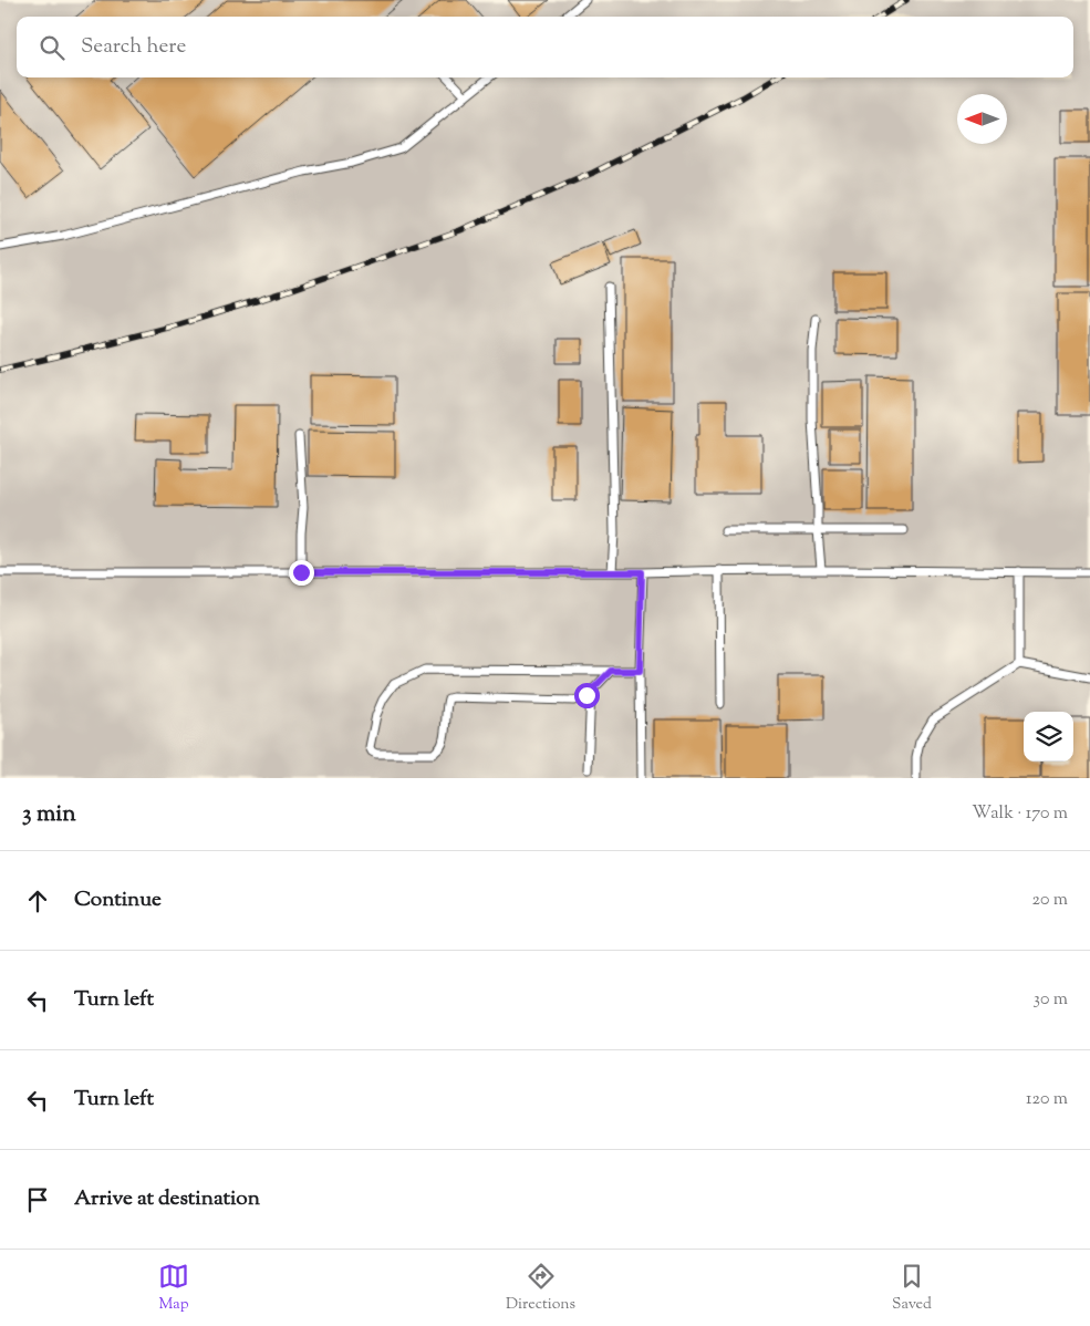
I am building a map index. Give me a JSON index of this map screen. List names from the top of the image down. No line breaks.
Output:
{"north":"left","page":{"search":"Search here","heading":["3 min","Walk · 170 m"],"list":[["Continue","20 m"],["Turn left","30 m"],["Turn left","120 m"],"Arrive at destination"],"nav":["Map","Directions","Saved"]}}
